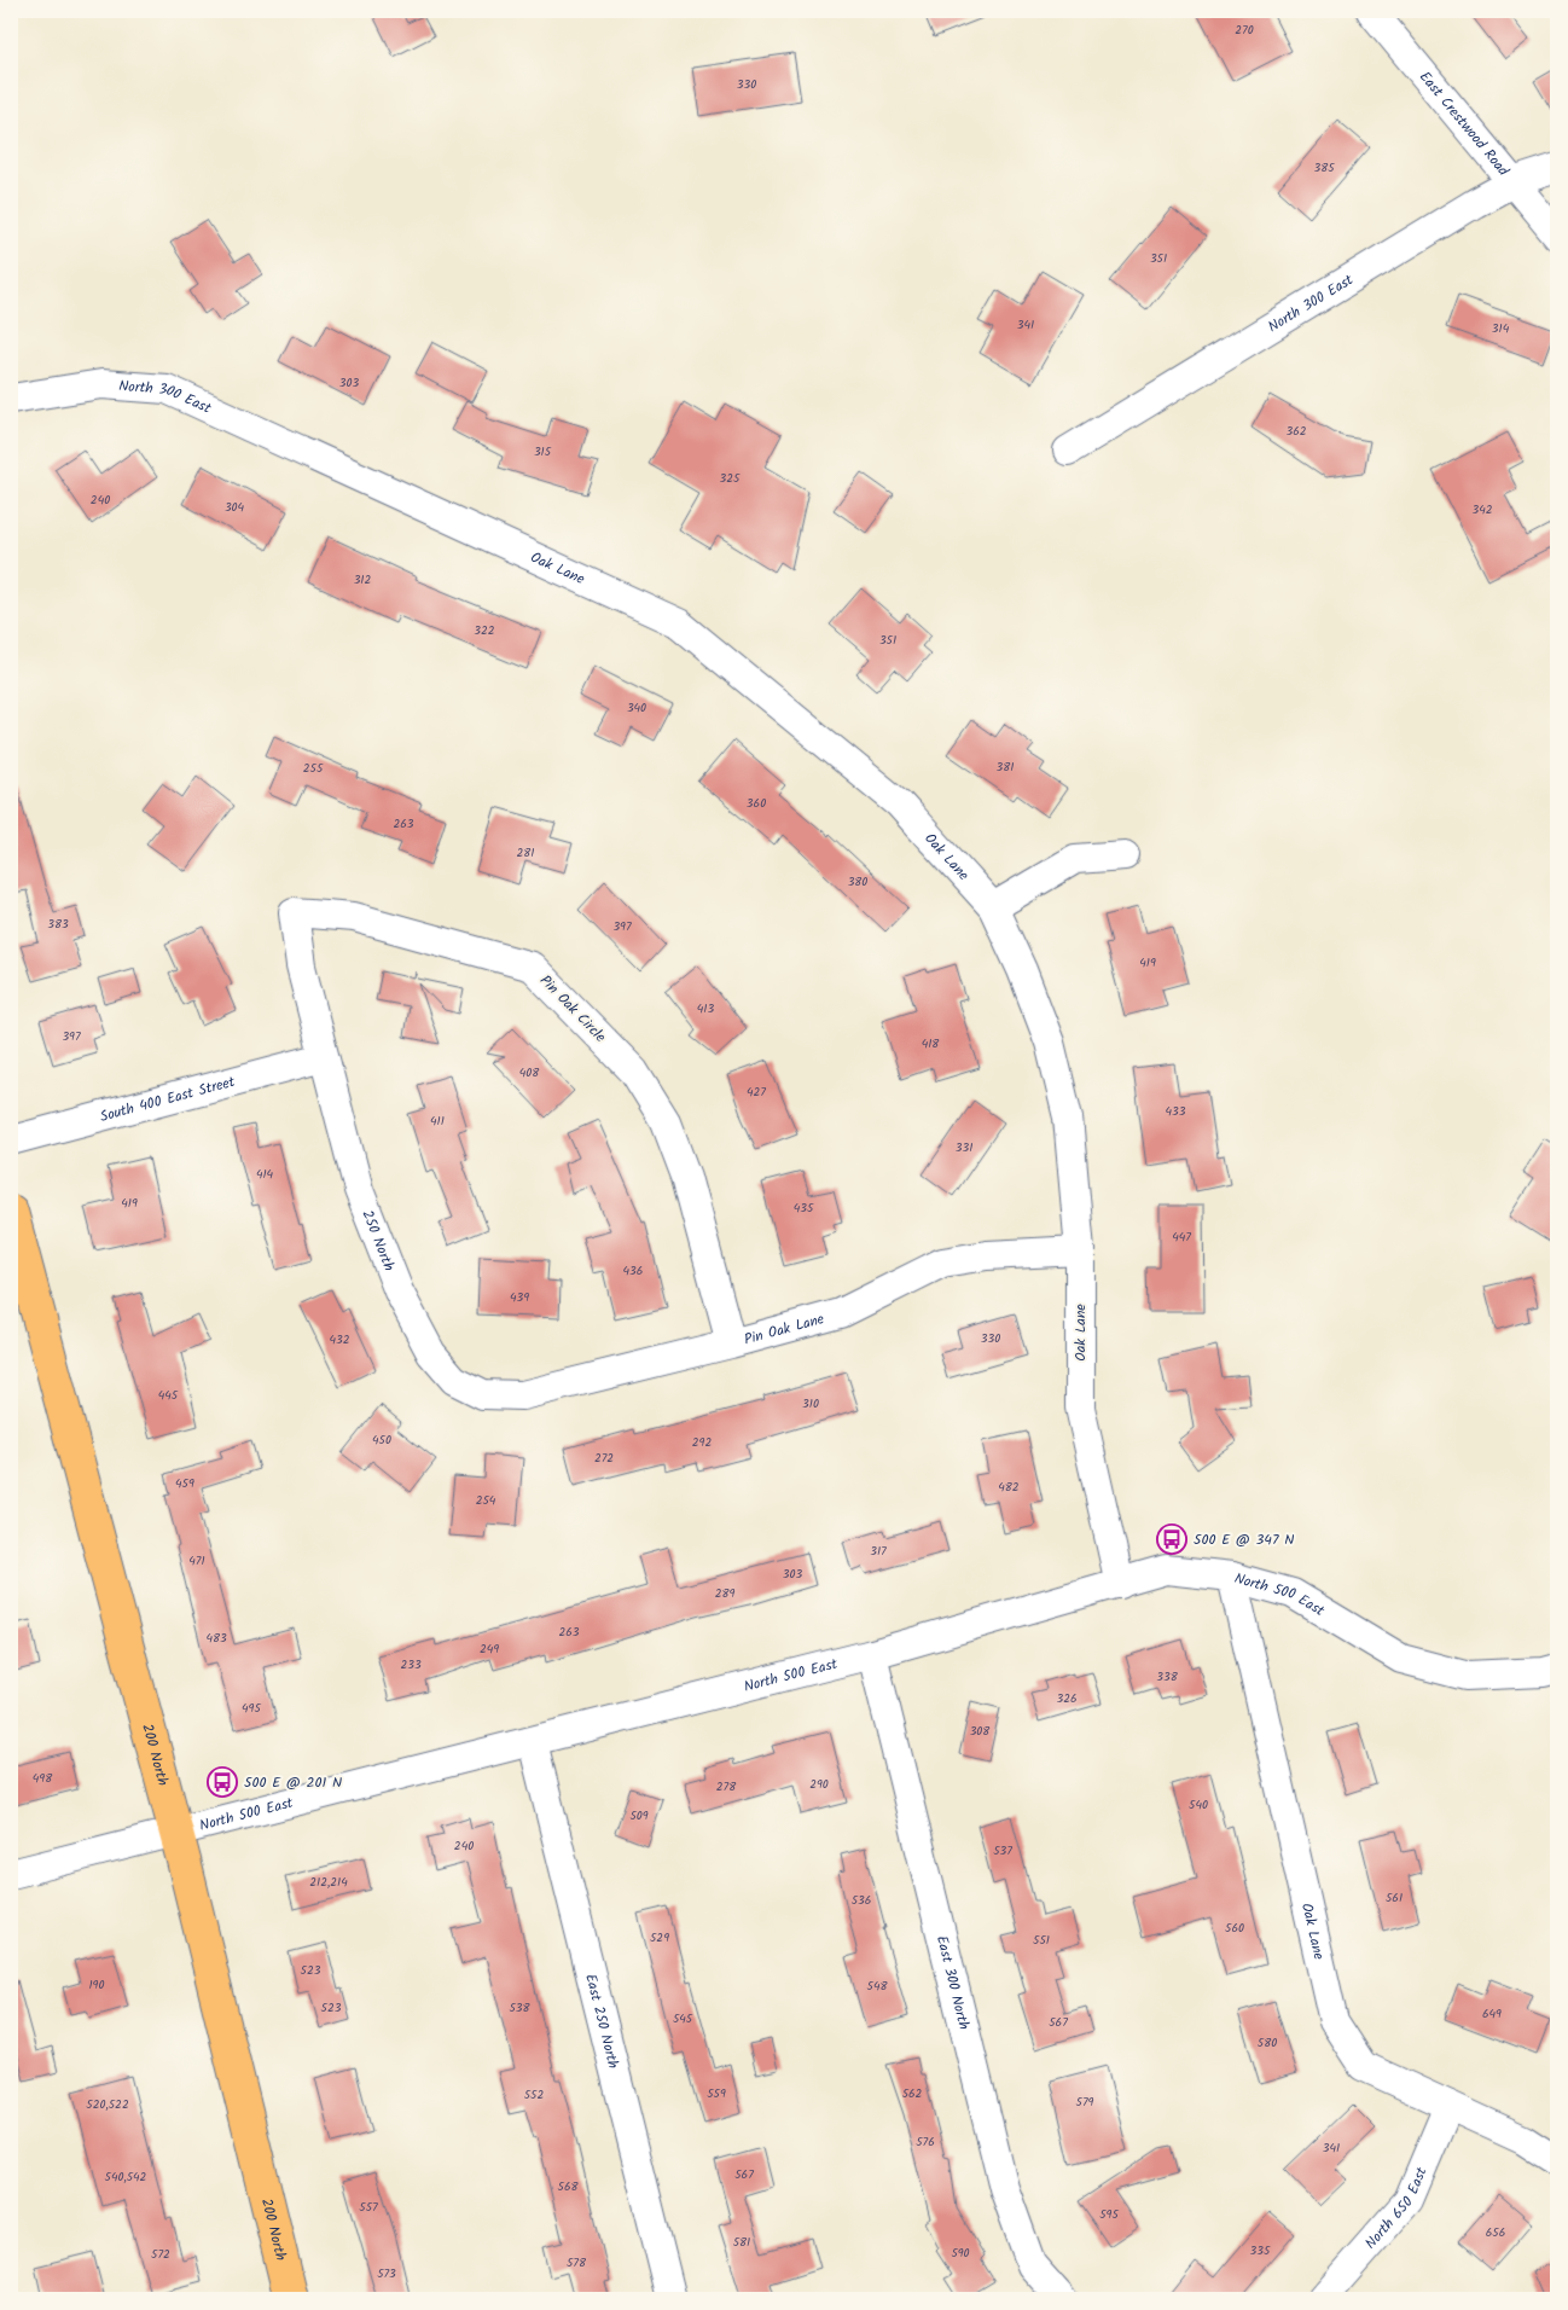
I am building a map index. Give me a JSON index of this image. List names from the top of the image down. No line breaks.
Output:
{"streets":{"main road":["200 North"],"street":["East Crestwood Road","North 300 East","Oak Lane","Pin Oak Circle","South 400 East Street","250 North","Pin Oak Lane","North 500 East","East 300 North","East 250 North","North 650 East"]},"crossings":[["East Crestwood Road","North 300 East"],["North 300 East","Oak Lane"],["Oak Lane","Pin Oak Lane"],["Oak Lane","North 500 East"],["Oak Lane","North 650 East"],["Pin Oak Circle","South 400 East Street"],["Pin Oak Circle","250 North"],["Pin Oak Circle","Pin Oak Lane"],["South 400 East Street","250 North"],["250 North","Pin Oak Lane"],["North 500 East","200 North"],["North 500 East","East 300 North"],["North 500 East","East 250 North"]],"places":{"bus stop":["500 E @ 347 N","500 E @ 201 N"]},"house_numbers":["270","330","385","351","341","314","303","362","315","325","240","304","342","312","322","351","340","381","255","360","263","281","380","383","397","419","413","397","418","408","427","433","411","331","414","419","435","447","436","439","330","432","445","310","450","292","272","459","482","254","317","471","303","289","263","483","249","233","338","326","495","308","498","290","278","540","509","240","537","212,214","561","536","560","529","551","523","190","548","523","538","649","545","567","580","559","562","552","579","520,522","576","341","567","540,542","568","557","595","656","581","335","590","572","578","573"]}
